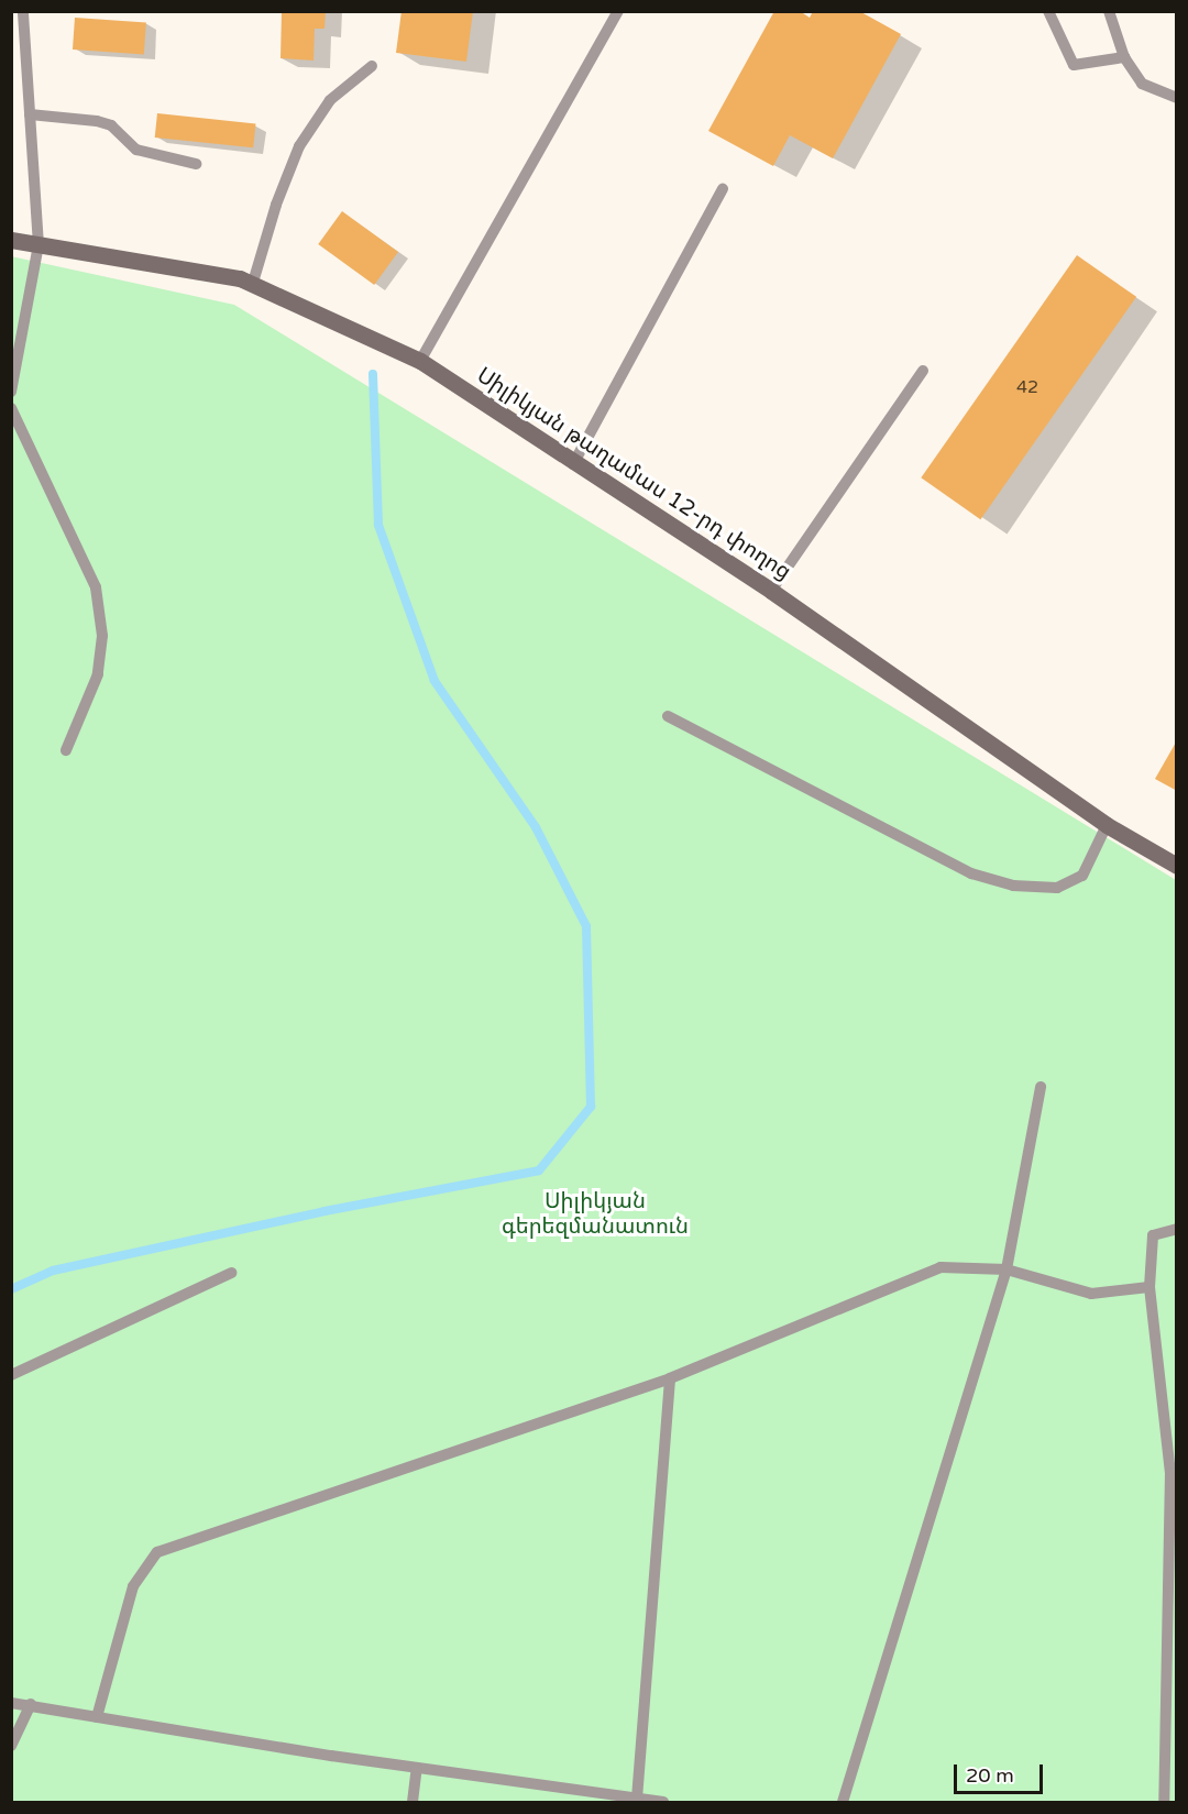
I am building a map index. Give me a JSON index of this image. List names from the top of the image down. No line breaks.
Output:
{"streets":{"main road":["Սիլիկյան թաղամաս 12-րդ փողոց"]},"parks":["Սիլիկյան գերեզմանատուն"],"house_numbers":["42"],"scale_bar":"20 m"}
